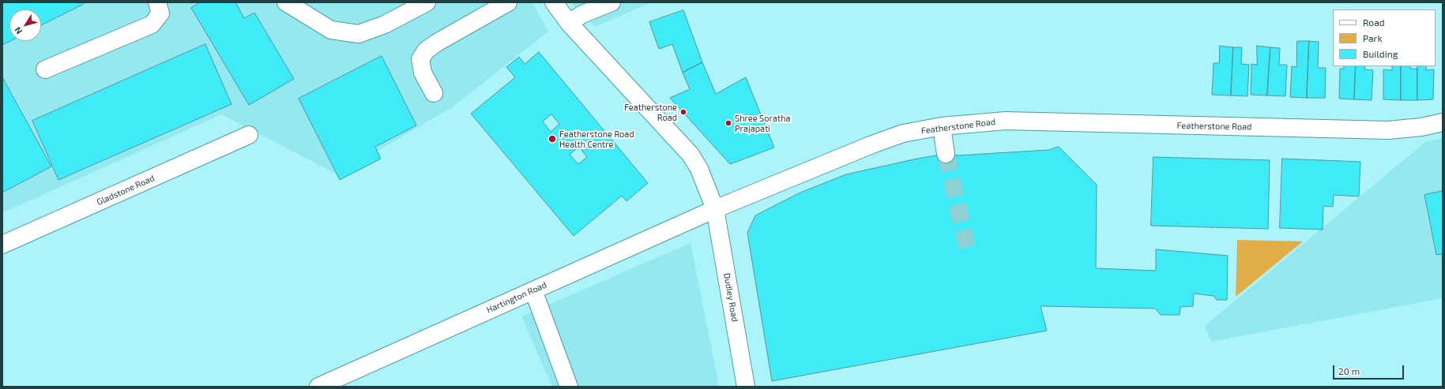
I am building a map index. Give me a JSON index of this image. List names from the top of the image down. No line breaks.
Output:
{"streets":{"street":["Featherstone Road","Gladstone Road","Hartington Road","Dudley Road"]},"crossings":[["Featherstone Road","Hartington Road"],["Featherstone Road","Dudley Road"],["Hartington Road","Dudley Road"]],"places":["Featherstone Road","Shree Soratha Prajapati","Featherstone Road Health Centre"],"legend":["Road","Park","Building"],"scale_bar":"20 m","north":"bottom left"}
